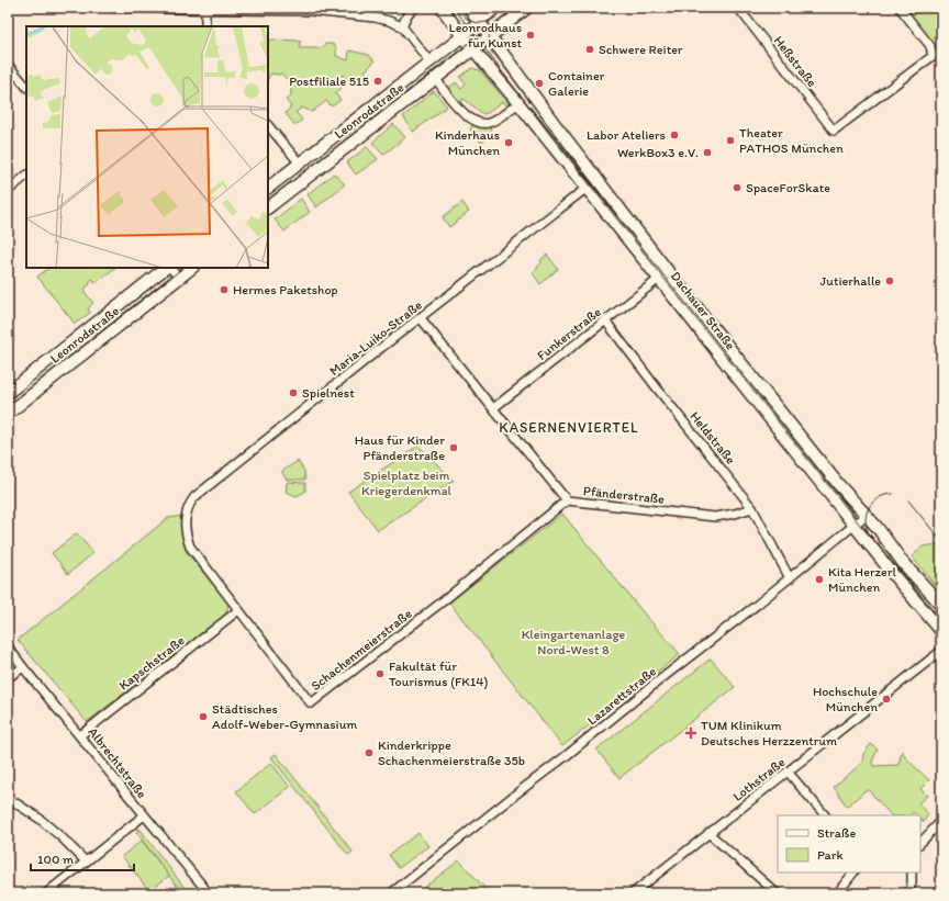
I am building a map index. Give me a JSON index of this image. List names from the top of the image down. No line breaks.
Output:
{"streets":{"main road":["Leonrodstraße","Dachauer Straße"],"street":["Heßstraße","Funkerstraße","Maria-Luiko-Straße","Heldstraße","Pfänderstraße","Schachenmeierstraße","Kapschstraße","Lazarettstraße","Albrechtstraße","Lothstraße"]},"crossings":[["Leonrodstraße","Dachauer Straße"],["Dachauer Straße","Funkerstraße"],["Dachauer Straße","Maria-Luiko-Straße"],["Dachauer Straße","Lazarettstraße"],["Funkerstraße","Heldstraße"],["Funkerstraße","Pfänderstraße"],["Maria-Luiko-Straße","Pfänderstraße"],["Maria-Luiko-Straße","Schachenmeierstraße"],["Heldstraße","Pfänderstraße"],["Heldstraße","Lazarettstraße"],["Pfänderstraße","Schachenmeierstraße"],["Schachenmeierstraße","Kapschstraße"],["Kapschstraße","Albrechtstraße"]],"districts":["KASERNENVIERTEL"],"parks":["Spielplatz beim Kriegerdenkmal","Kleingartenanlage Nord-West 8"],"places":{"other":["Leonrodhaus für Kunst","Schwere Reiter","Postfiliale 515","Container Galerie","Labor Ateliers","Theater PATHOS München","Kinderhaus München","WerkBox3 e.V.","SpaceForSkate","Jutierhalle","Hermes Paketshop","Spielnest","Haus für Kinder Pfänderstraße","Kita Herzerl München","Fakultät für Tourismus (FK14)","Hochschule München","Städtisches Adolf-Weber-Gymnasium","Kinderkrippe Schachenmeierstraße 35b"],"health":["TUM Klinikum Deutsches Herzzentrum"]},"legend":["Straße","Park"],"scale_bar":"100 m"}
